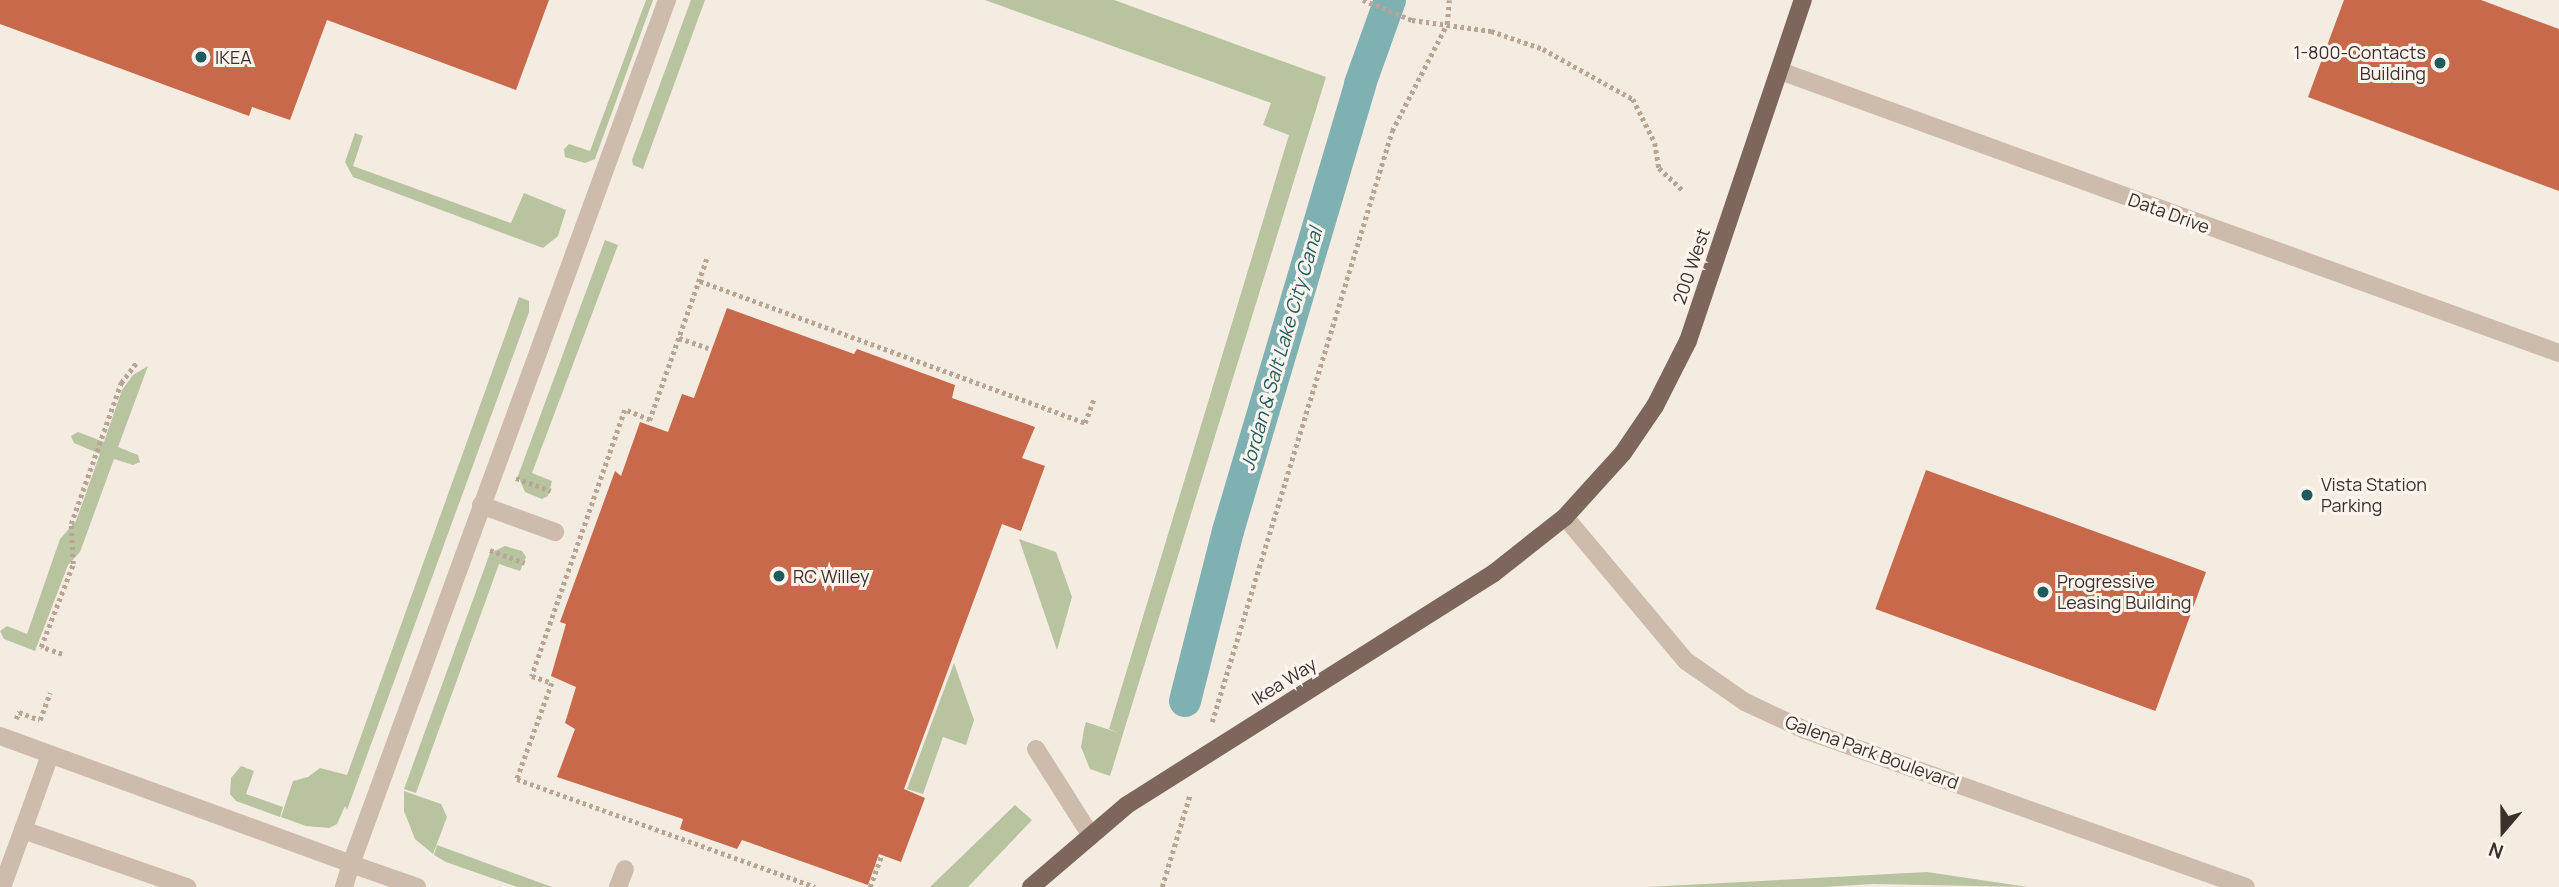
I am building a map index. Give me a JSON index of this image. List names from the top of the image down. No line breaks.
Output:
{"streets":{"main road":["200 West","Ikea Way"],"street":["Data Drive","Galena Park Boulevard"]},"crossings":[["Data Drive","200 West"],["200 West","Ikea Way"],["200 West","Galena Park Boulevard"],["Ikea Way","Galena Park Boulevard"]],"water":["Jordan & Salt Lake City Canal"],"places":["IKEA","1-800-Contacts Building","Vista Station Parking","RC Willey","Progressive Leasing Building"],"north":"bottom"}
